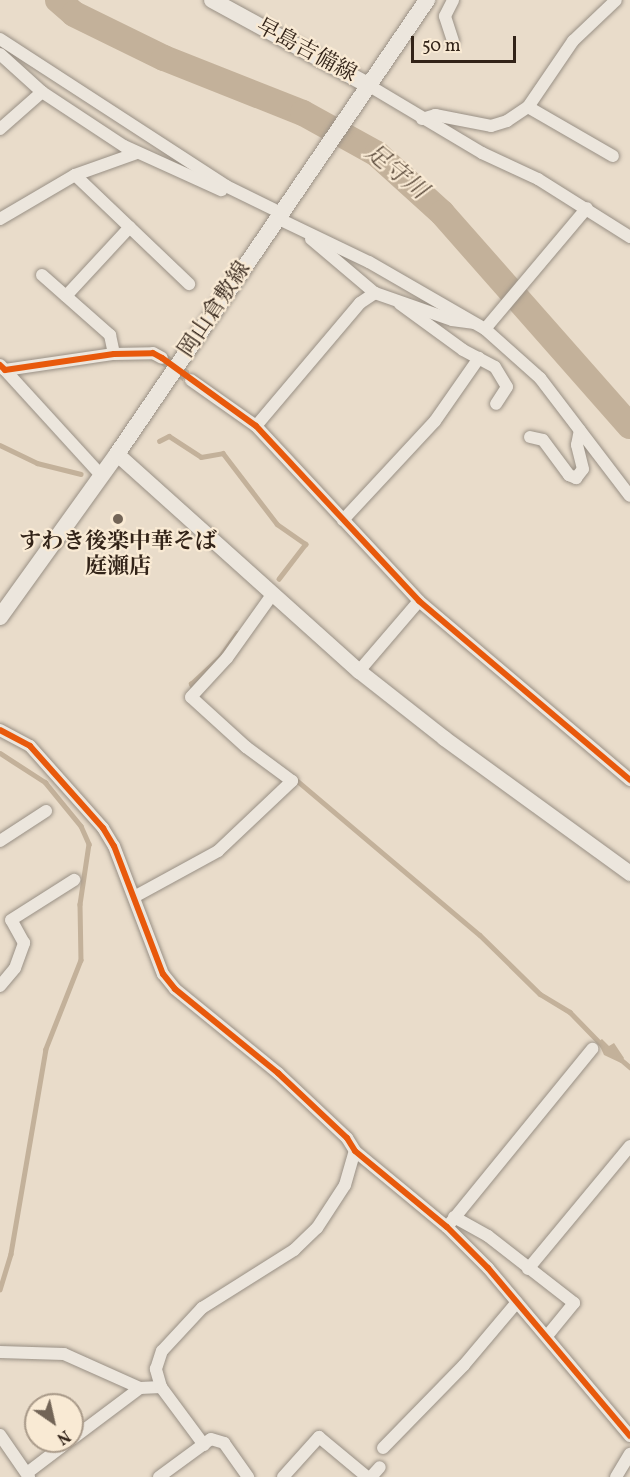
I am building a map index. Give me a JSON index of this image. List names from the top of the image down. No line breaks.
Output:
{"streets":{"main road":["早島吉備線","岡山倉敷線"]},"crossings":[["早島吉備線","岡山倉敷線"]],"water":["足守川"],"places":["すわき後楽中華そば 庭瀬店"],"scale_bar":"50 m","north":"bottom right"}
